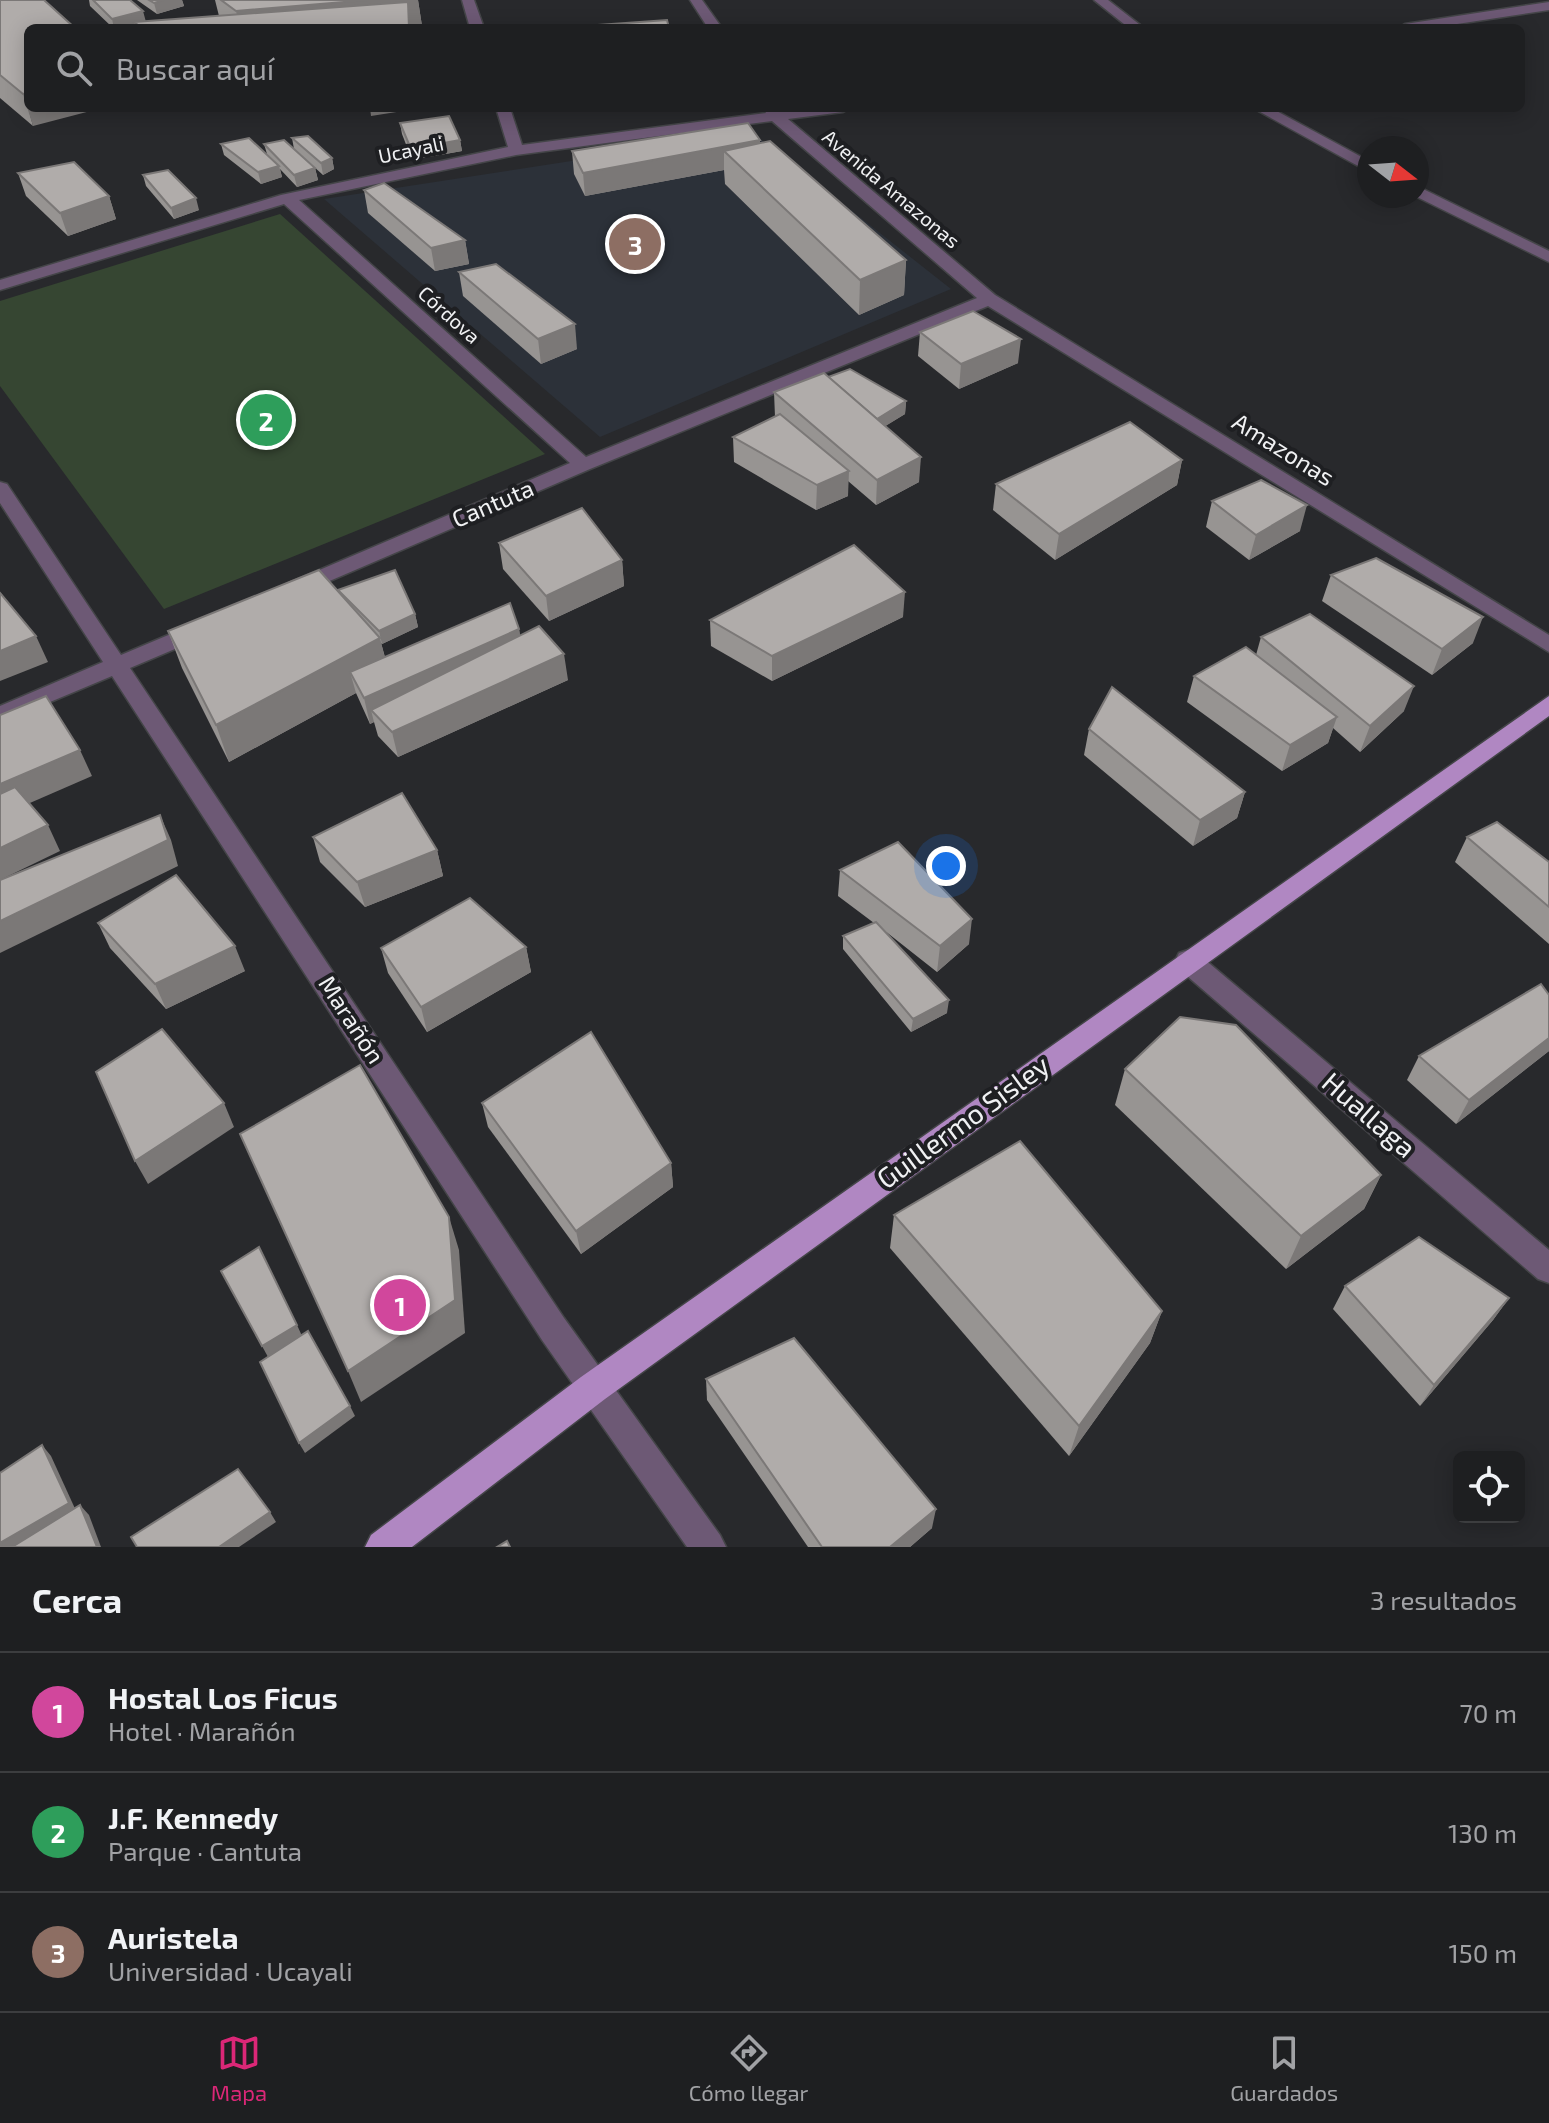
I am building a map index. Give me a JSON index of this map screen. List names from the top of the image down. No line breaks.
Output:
{"streets":{"main road":["Guillermo Sisley"],"street":["Ucayali","Avenida Amazonas","Córdova","Amazonas","Cantuta","Marañón","Huallaga"]},"crossings":[["Ucayali","Avenida Amazonas"],["Ucayali","Córdova"],["Avenida Amazonas","Amazonas"],["Avenida Amazonas","Cantuta"],["Córdova","Cantuta"],["Amazonas","Cantuta"],["Marañón","Guillermo Sisley"],["Huallaga","Guillermo Sisley"]],"north":"right","page":{"search":"Buscar aquí","pins":["3","2","1"],"heading":["Cerca","3 resultados"],"list":[{"mark":"1","name":"Hostal Los Ficus","note":"Hotel · Marañón","value":"70 m"},{"mark":"2","name":"J.F. Kennedy","note":"Parque · Cantuta","value":"130 m"},{"mark":"3","name":"Auristela","note":"Universidad · Ucayali","value":"150 m"}],"nav":["Mapa","Cómo llegar","Guardados"]}}
